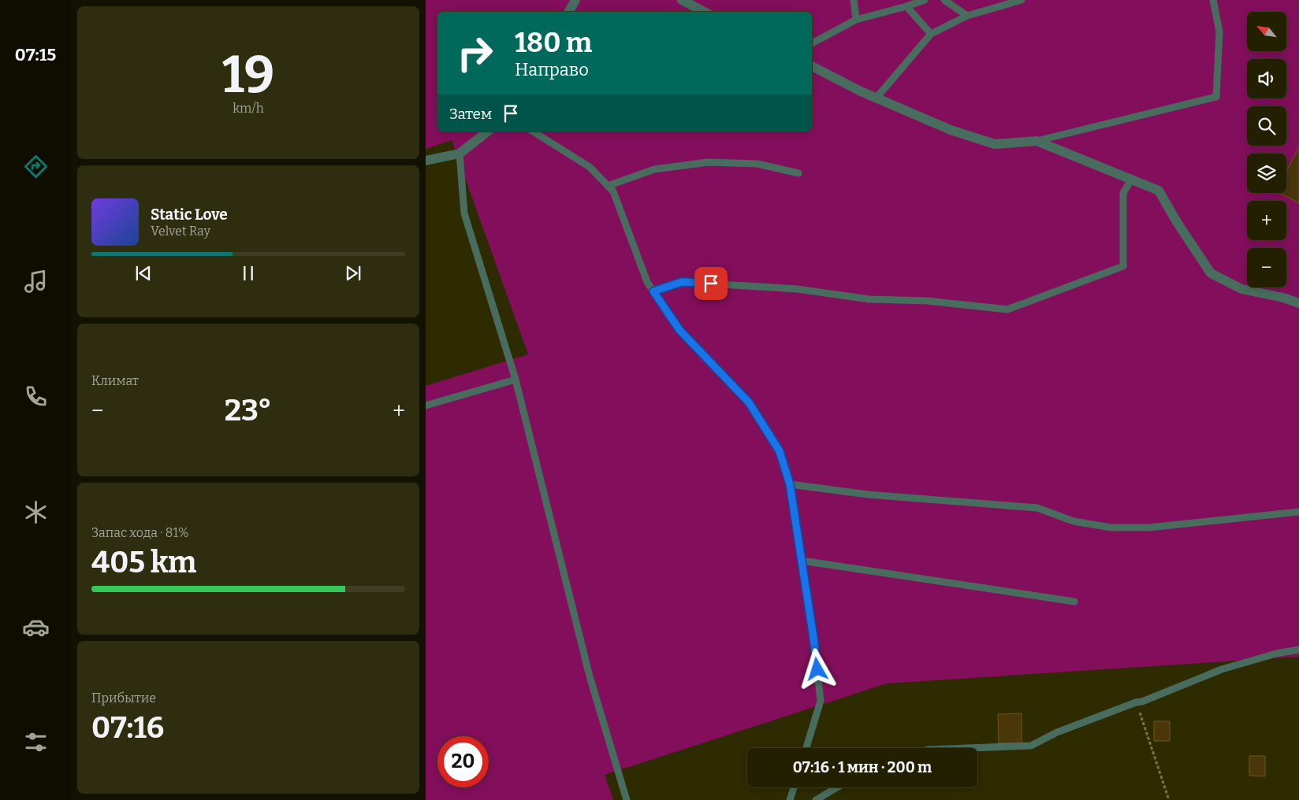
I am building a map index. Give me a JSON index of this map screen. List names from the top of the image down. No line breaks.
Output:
{"north":"top left","page":{"tabs":"07:15","tile":[["19","km/h"],"Климат",["Запас хода · 81%","405 km"],["Прибытие","07:16"]],"map_buttons":["+","−"],"turn":["180 m","Направо"],"then":"Затем","song":["Static Love","Velvet Ray"],"heat":["−","23°","+"],"limit":"20","trip":"07:16 · 1 мин · 200 m"}}
